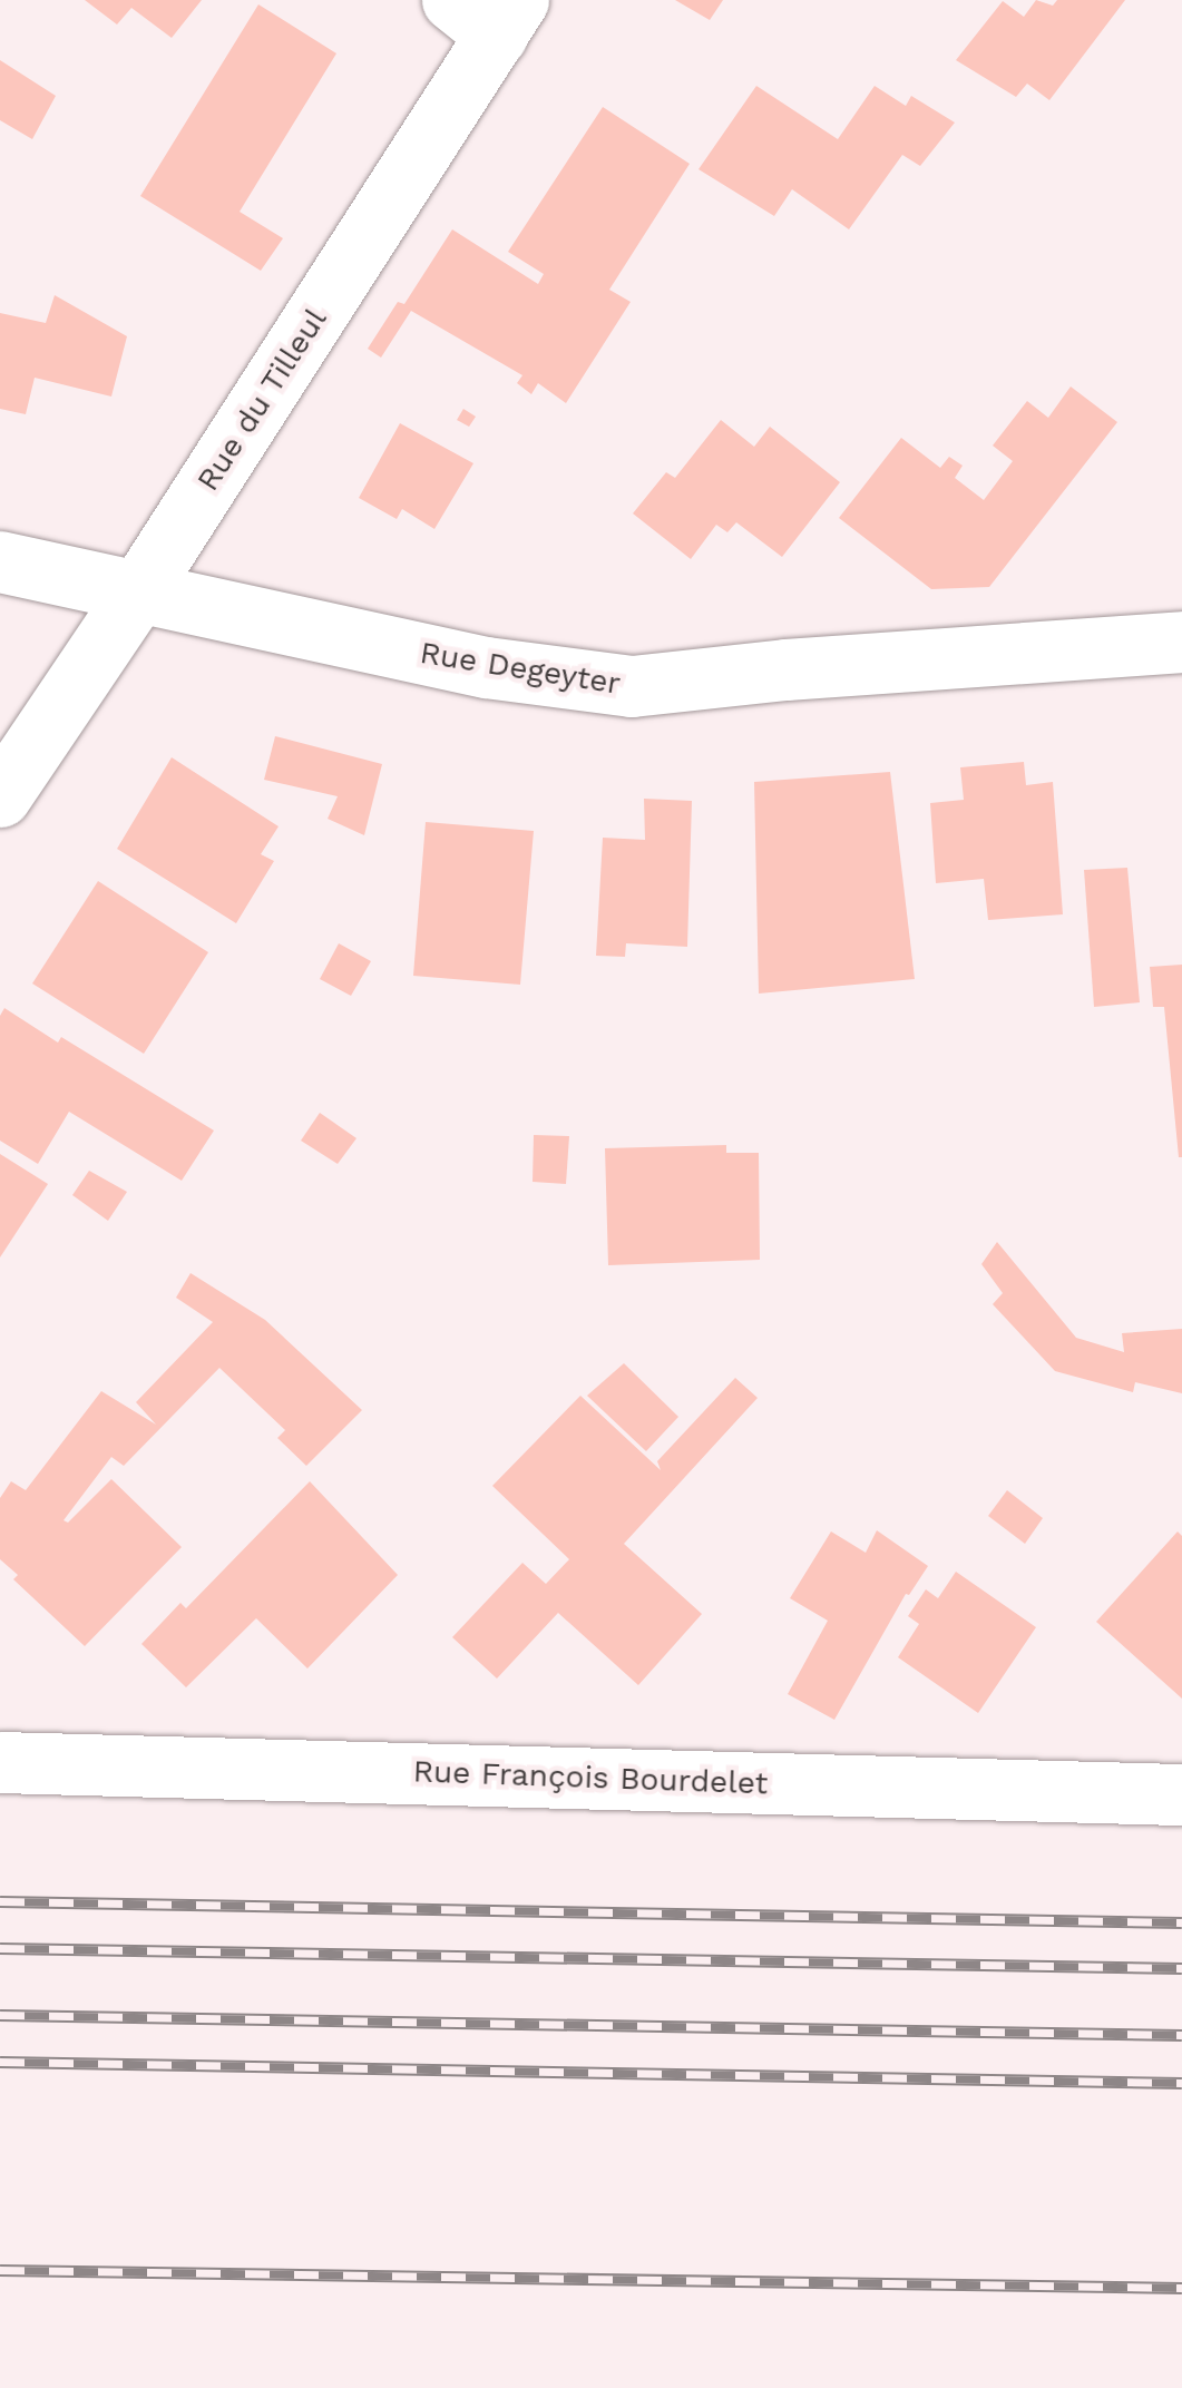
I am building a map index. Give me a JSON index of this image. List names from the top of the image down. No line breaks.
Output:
{"streets":{"street":["Rue du Tilleul","Rue Degeyter","Rue François Bourdelet"]},"crossings":[["Rue du Tilleul","Rue Degeyter"]]}
